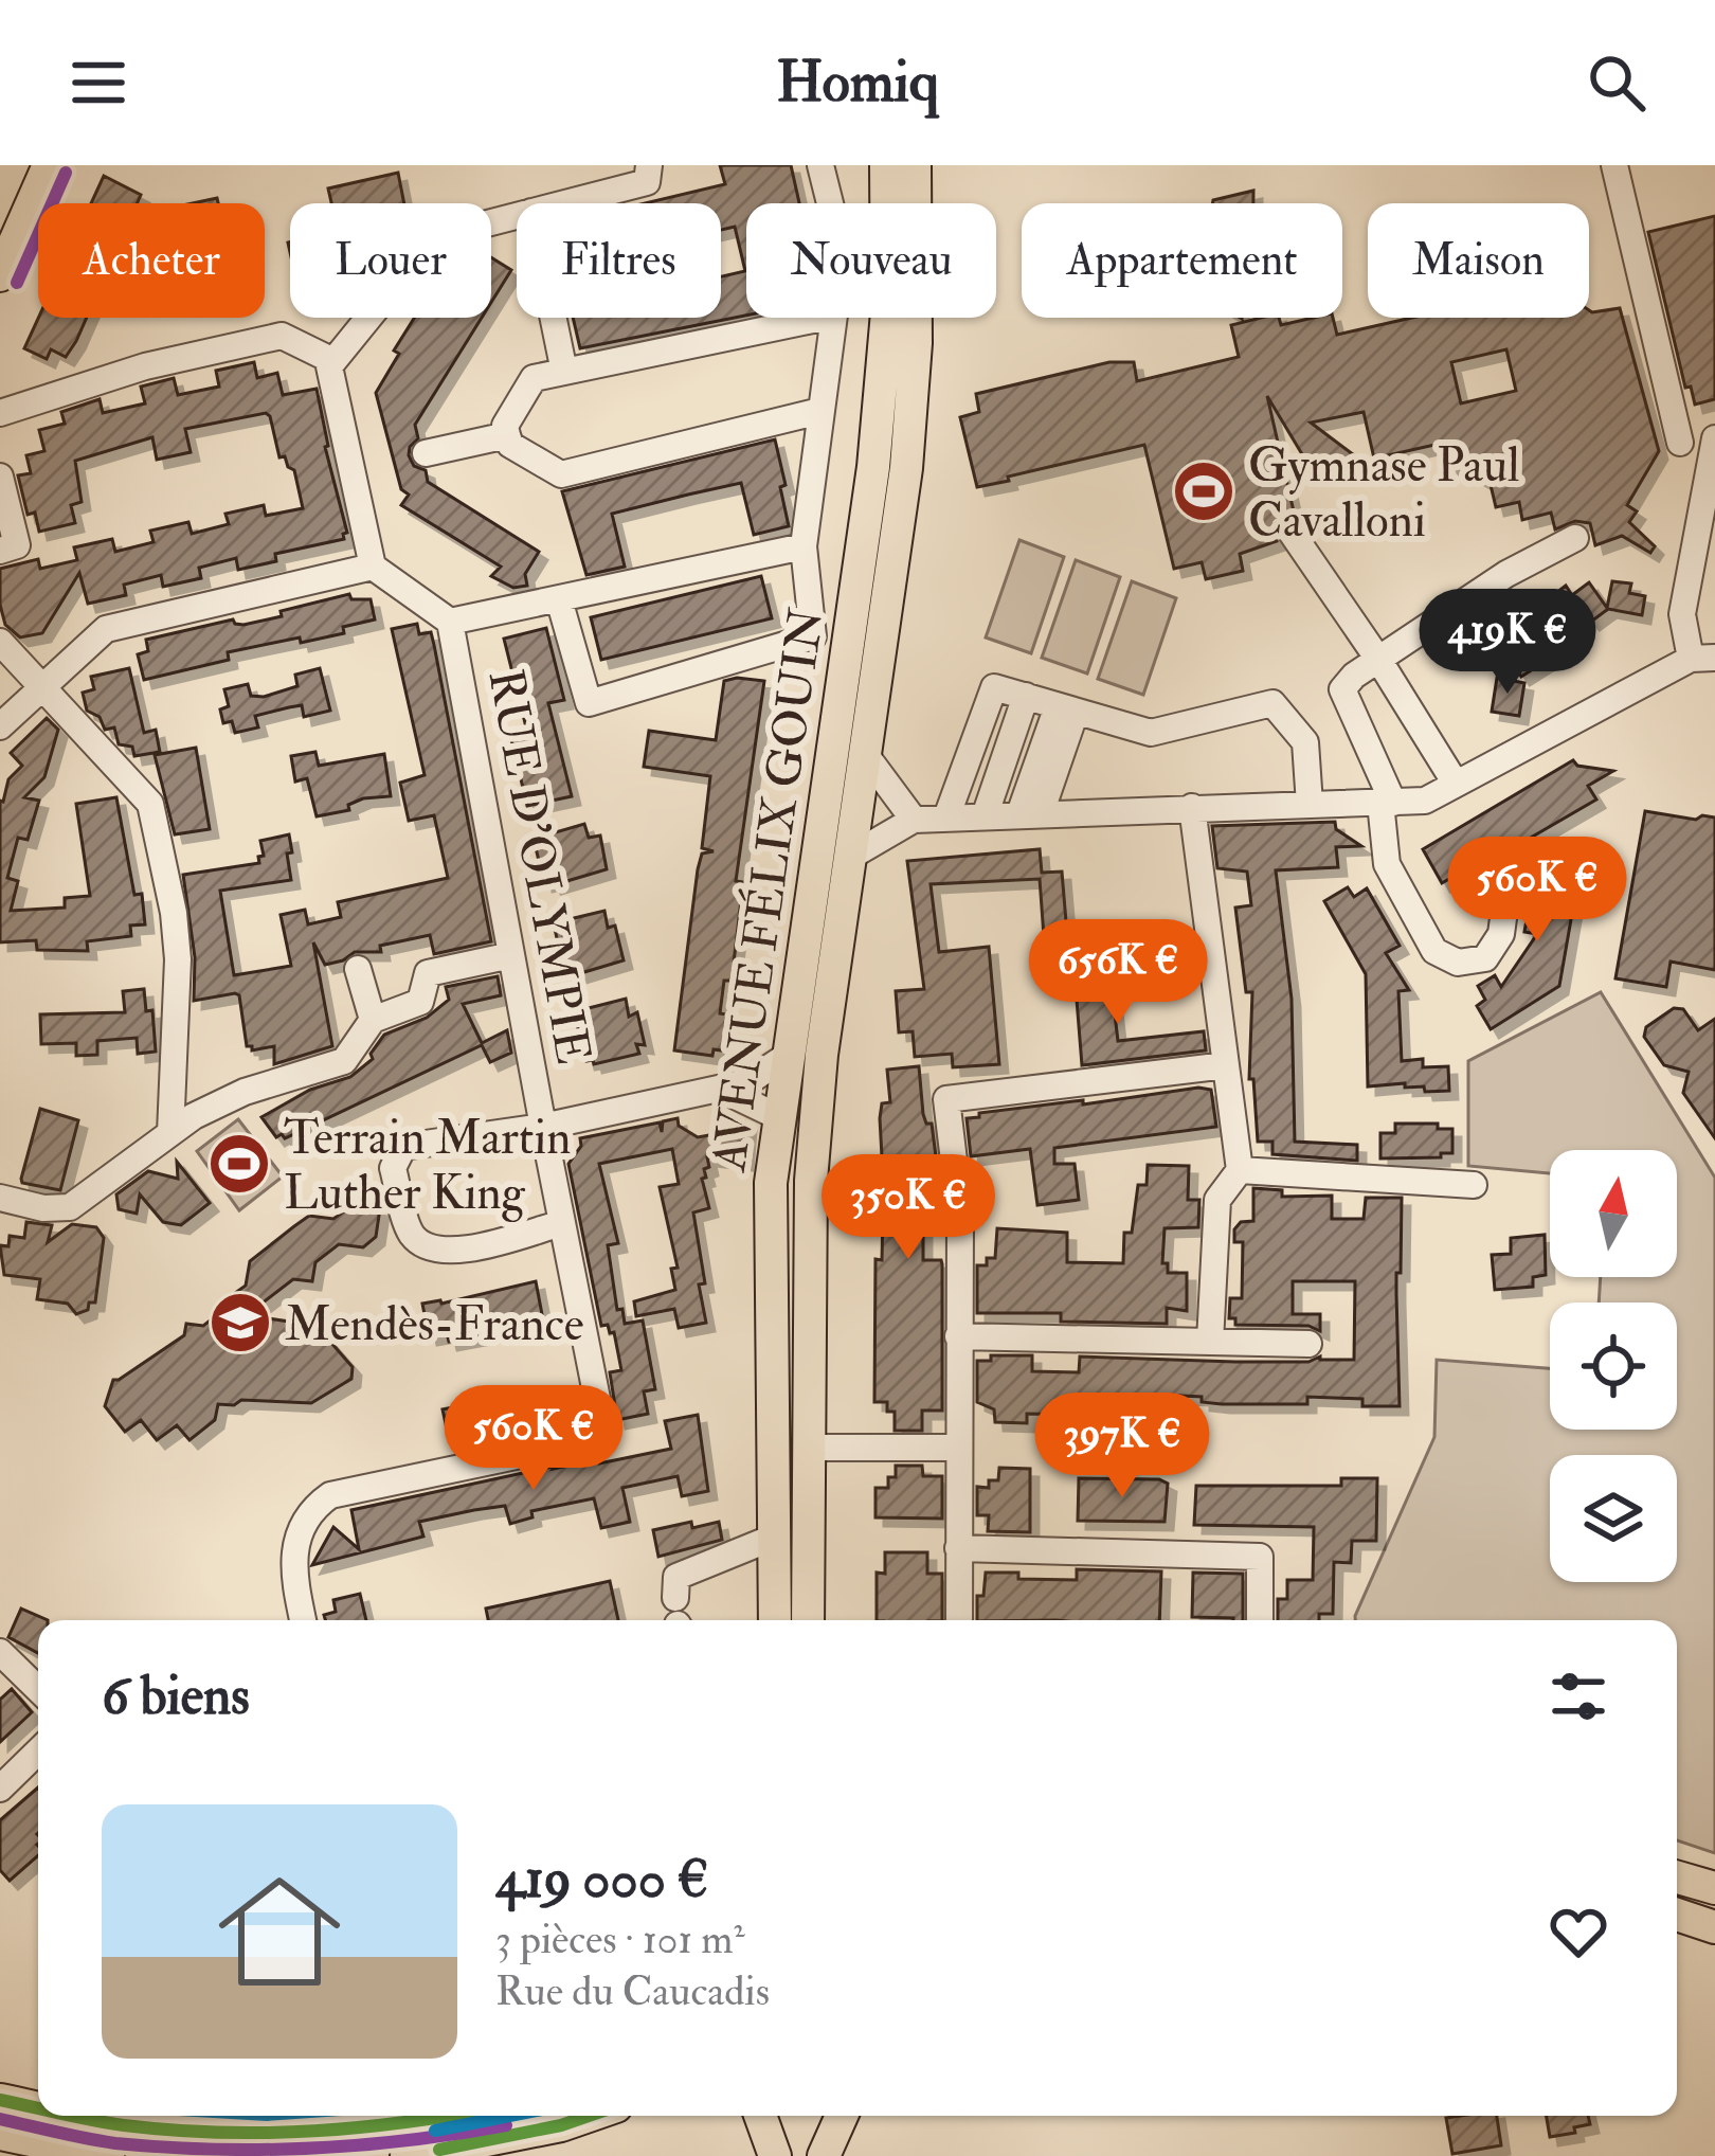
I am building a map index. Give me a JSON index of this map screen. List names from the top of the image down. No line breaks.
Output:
{"streets":{"main road":["AVENUE FÉLIX GOUIN"],"street":["RUE D'OLYMPIE"]},"places":{"sports":["Gymnase Paul Cavalloni","Terrain Martin Luther King"],"school or university":["Mendès-France"]},"north":"top","page":{"header":"Homiq","chip":["Acheter","Louer","Filtres","Nouveau","Appartement","Maison"],"price":["419K €","560K €","656K €","350K €","560K €","397K €"],"heading":"6 biens","list":[{"name":"419 000 €","note":"3 pièces · 101 m² · Rue du Caucadis"}]}}
